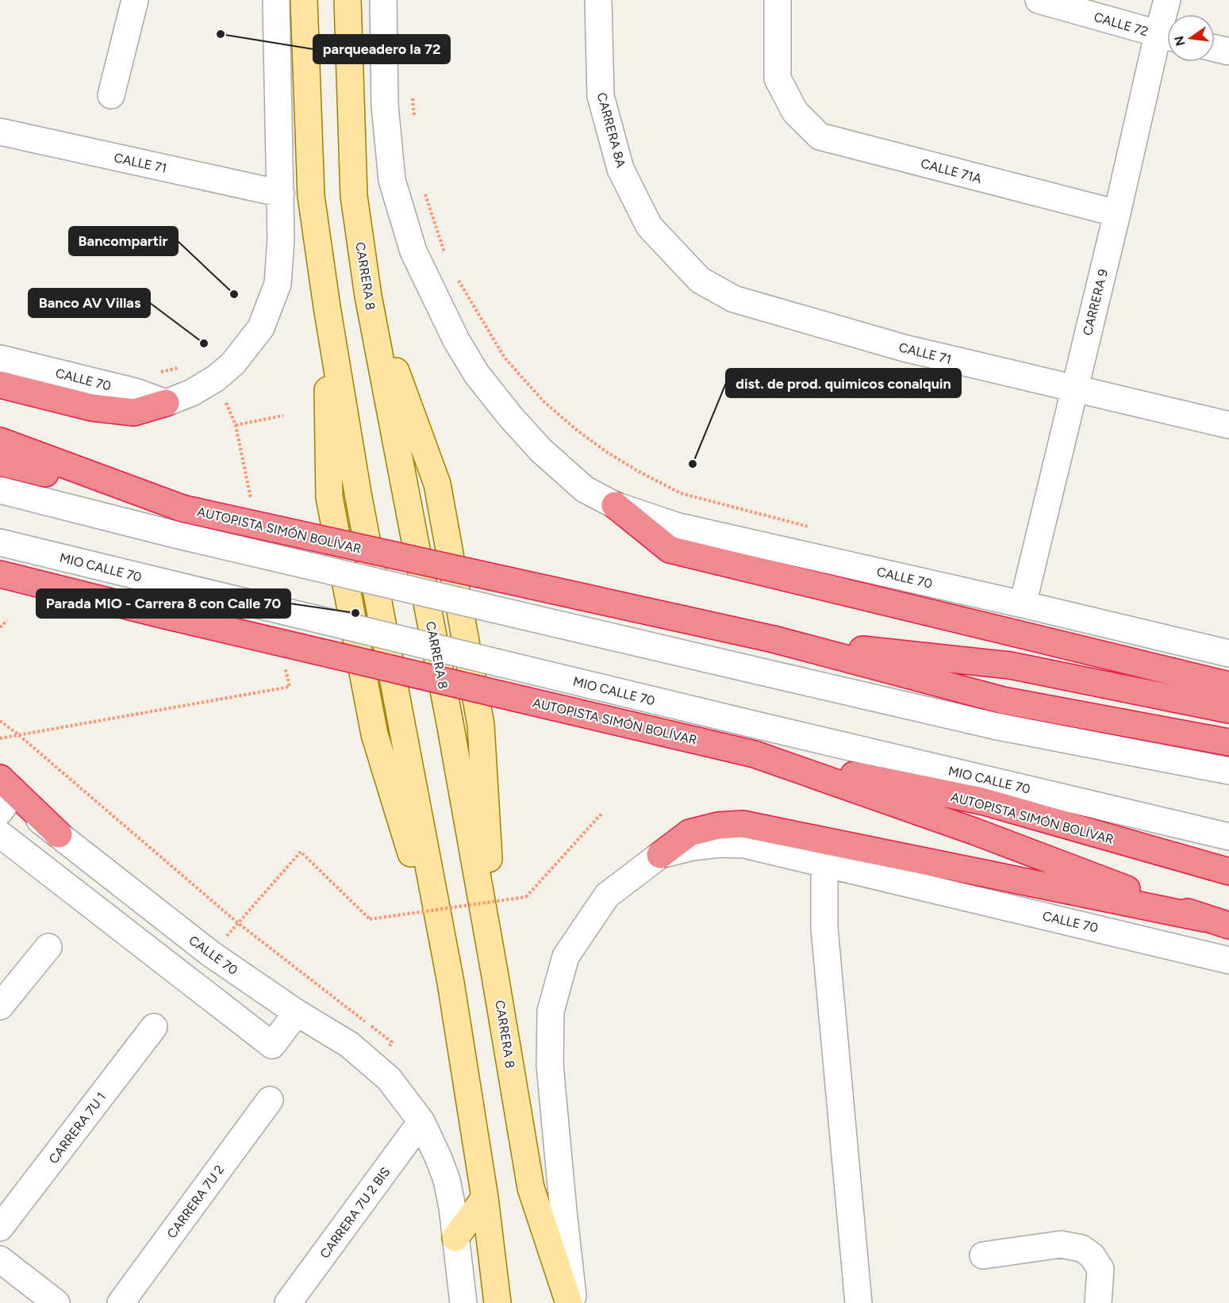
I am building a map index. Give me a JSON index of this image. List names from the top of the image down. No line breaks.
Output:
{"streets":{"highway":["AUTOPISTA SIMÓN BOLÍVAR"],"main road":["CARRERA 8"],"street":["CALLE 72","CARRERA 8A","CALLE 71","CALLE 71A","CARRERA 9","CALLE 70","MIO CALLE 70","CARRERA 7U 1","CARRERA 7U 2","CARRERA 7U 2 BIS"]},"crossings":[["CALLE 72","CARRERA 9"],["CARRERA 8A","CALLE 71"],["CALLE 71","CARRERA 9"],["CALLE 71A","CARRERA 9"],["CARRERA 9","CALLE 70"],["CALLE 70","CARRERA 7U 2 BIS"]],"places":["parqueadero la 72","Bancompartir","Banco AV Villas","dist. de prod. quimicos conalquin","Parada MIO - Carrera 8 con Calle 70"],"north":"left"}
